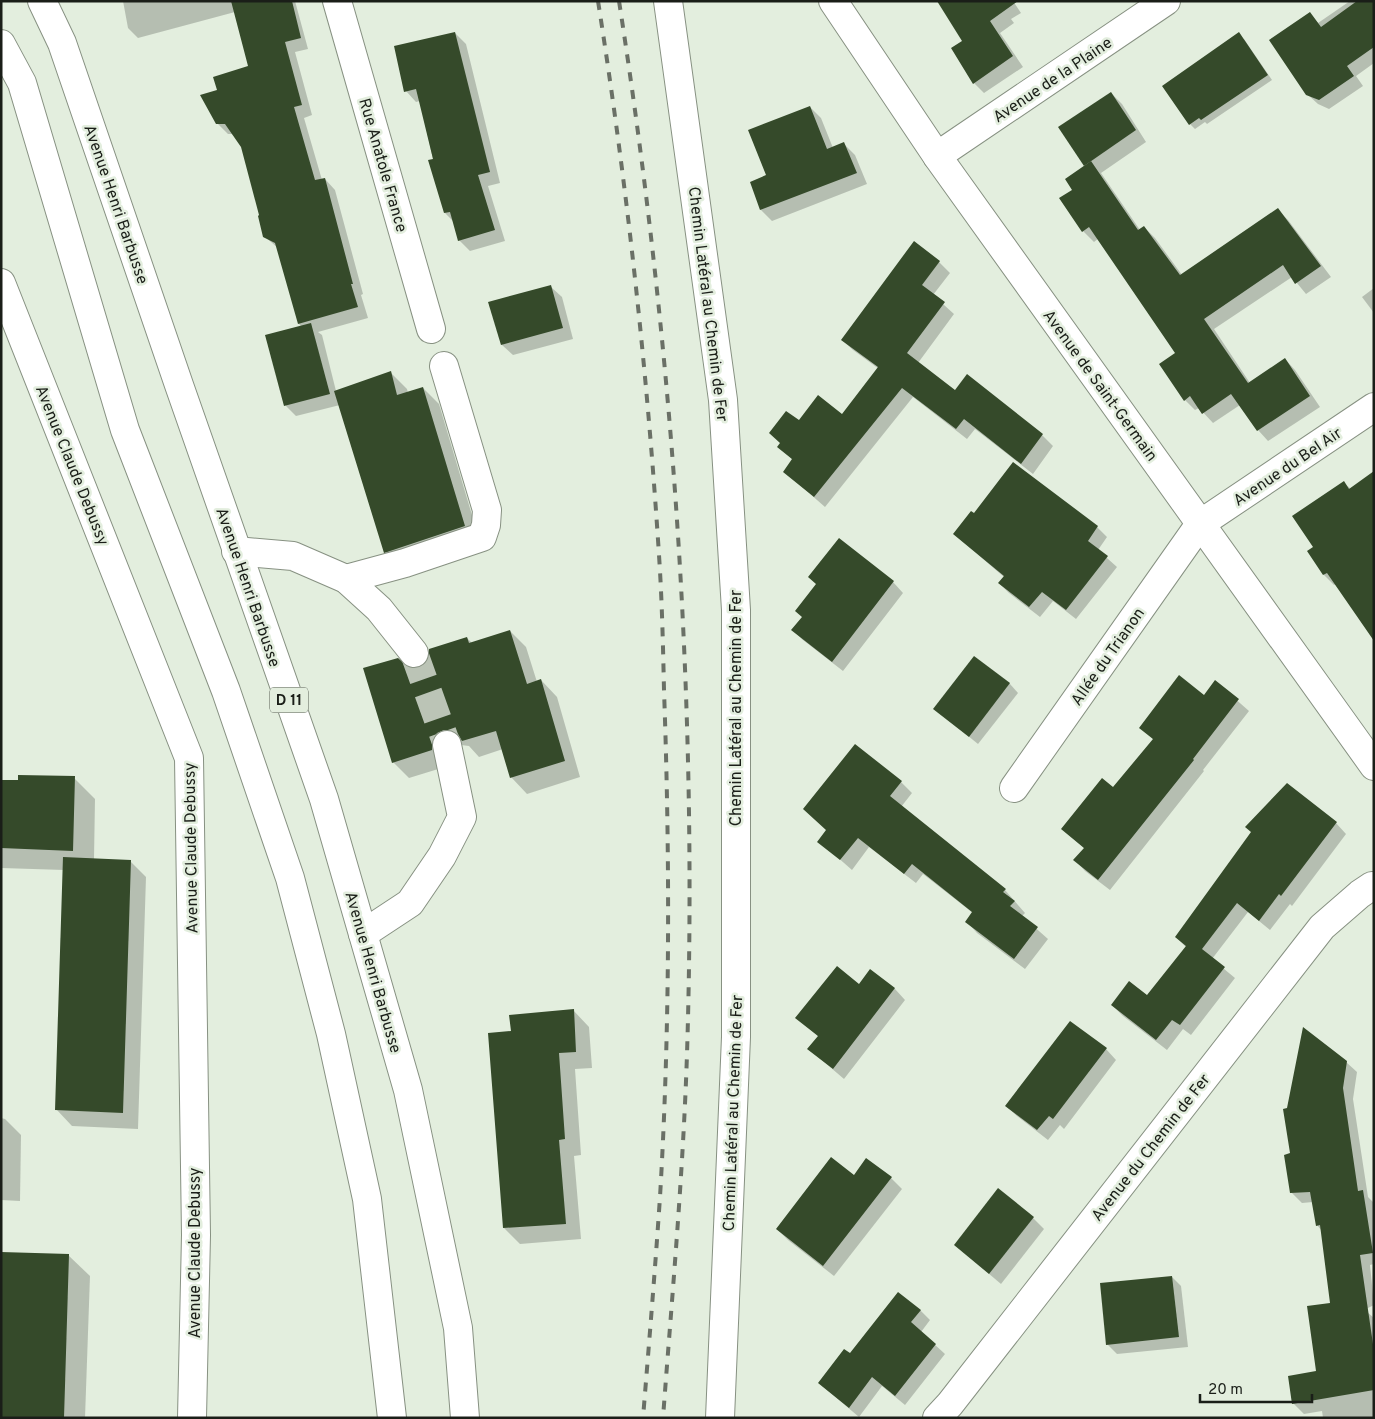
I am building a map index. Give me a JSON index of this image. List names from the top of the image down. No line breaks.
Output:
{"streets":{"street":["Avenue de la Plaine","Rue Anatole France","Avenue Henri Barbusse","Chemin Latéral au Chemin de Fer","Avenue de Saint-Germain","Avenue Claude Debussy","Avenue du Bel Air","Allée du Trianon","D 11","Avenue du Chemin de Fer"]},"crossings":[["Avenue de la Plaine","Avenue de Saint-Germain"],["Avenue de Saint-Germain","Avenue du Bel Air"],["Avenue de Saint-Germain","Allée du Trianon"],["Avenue du Bel Air","Allée du Trianon"]],"scale_bar":"20 m"}
